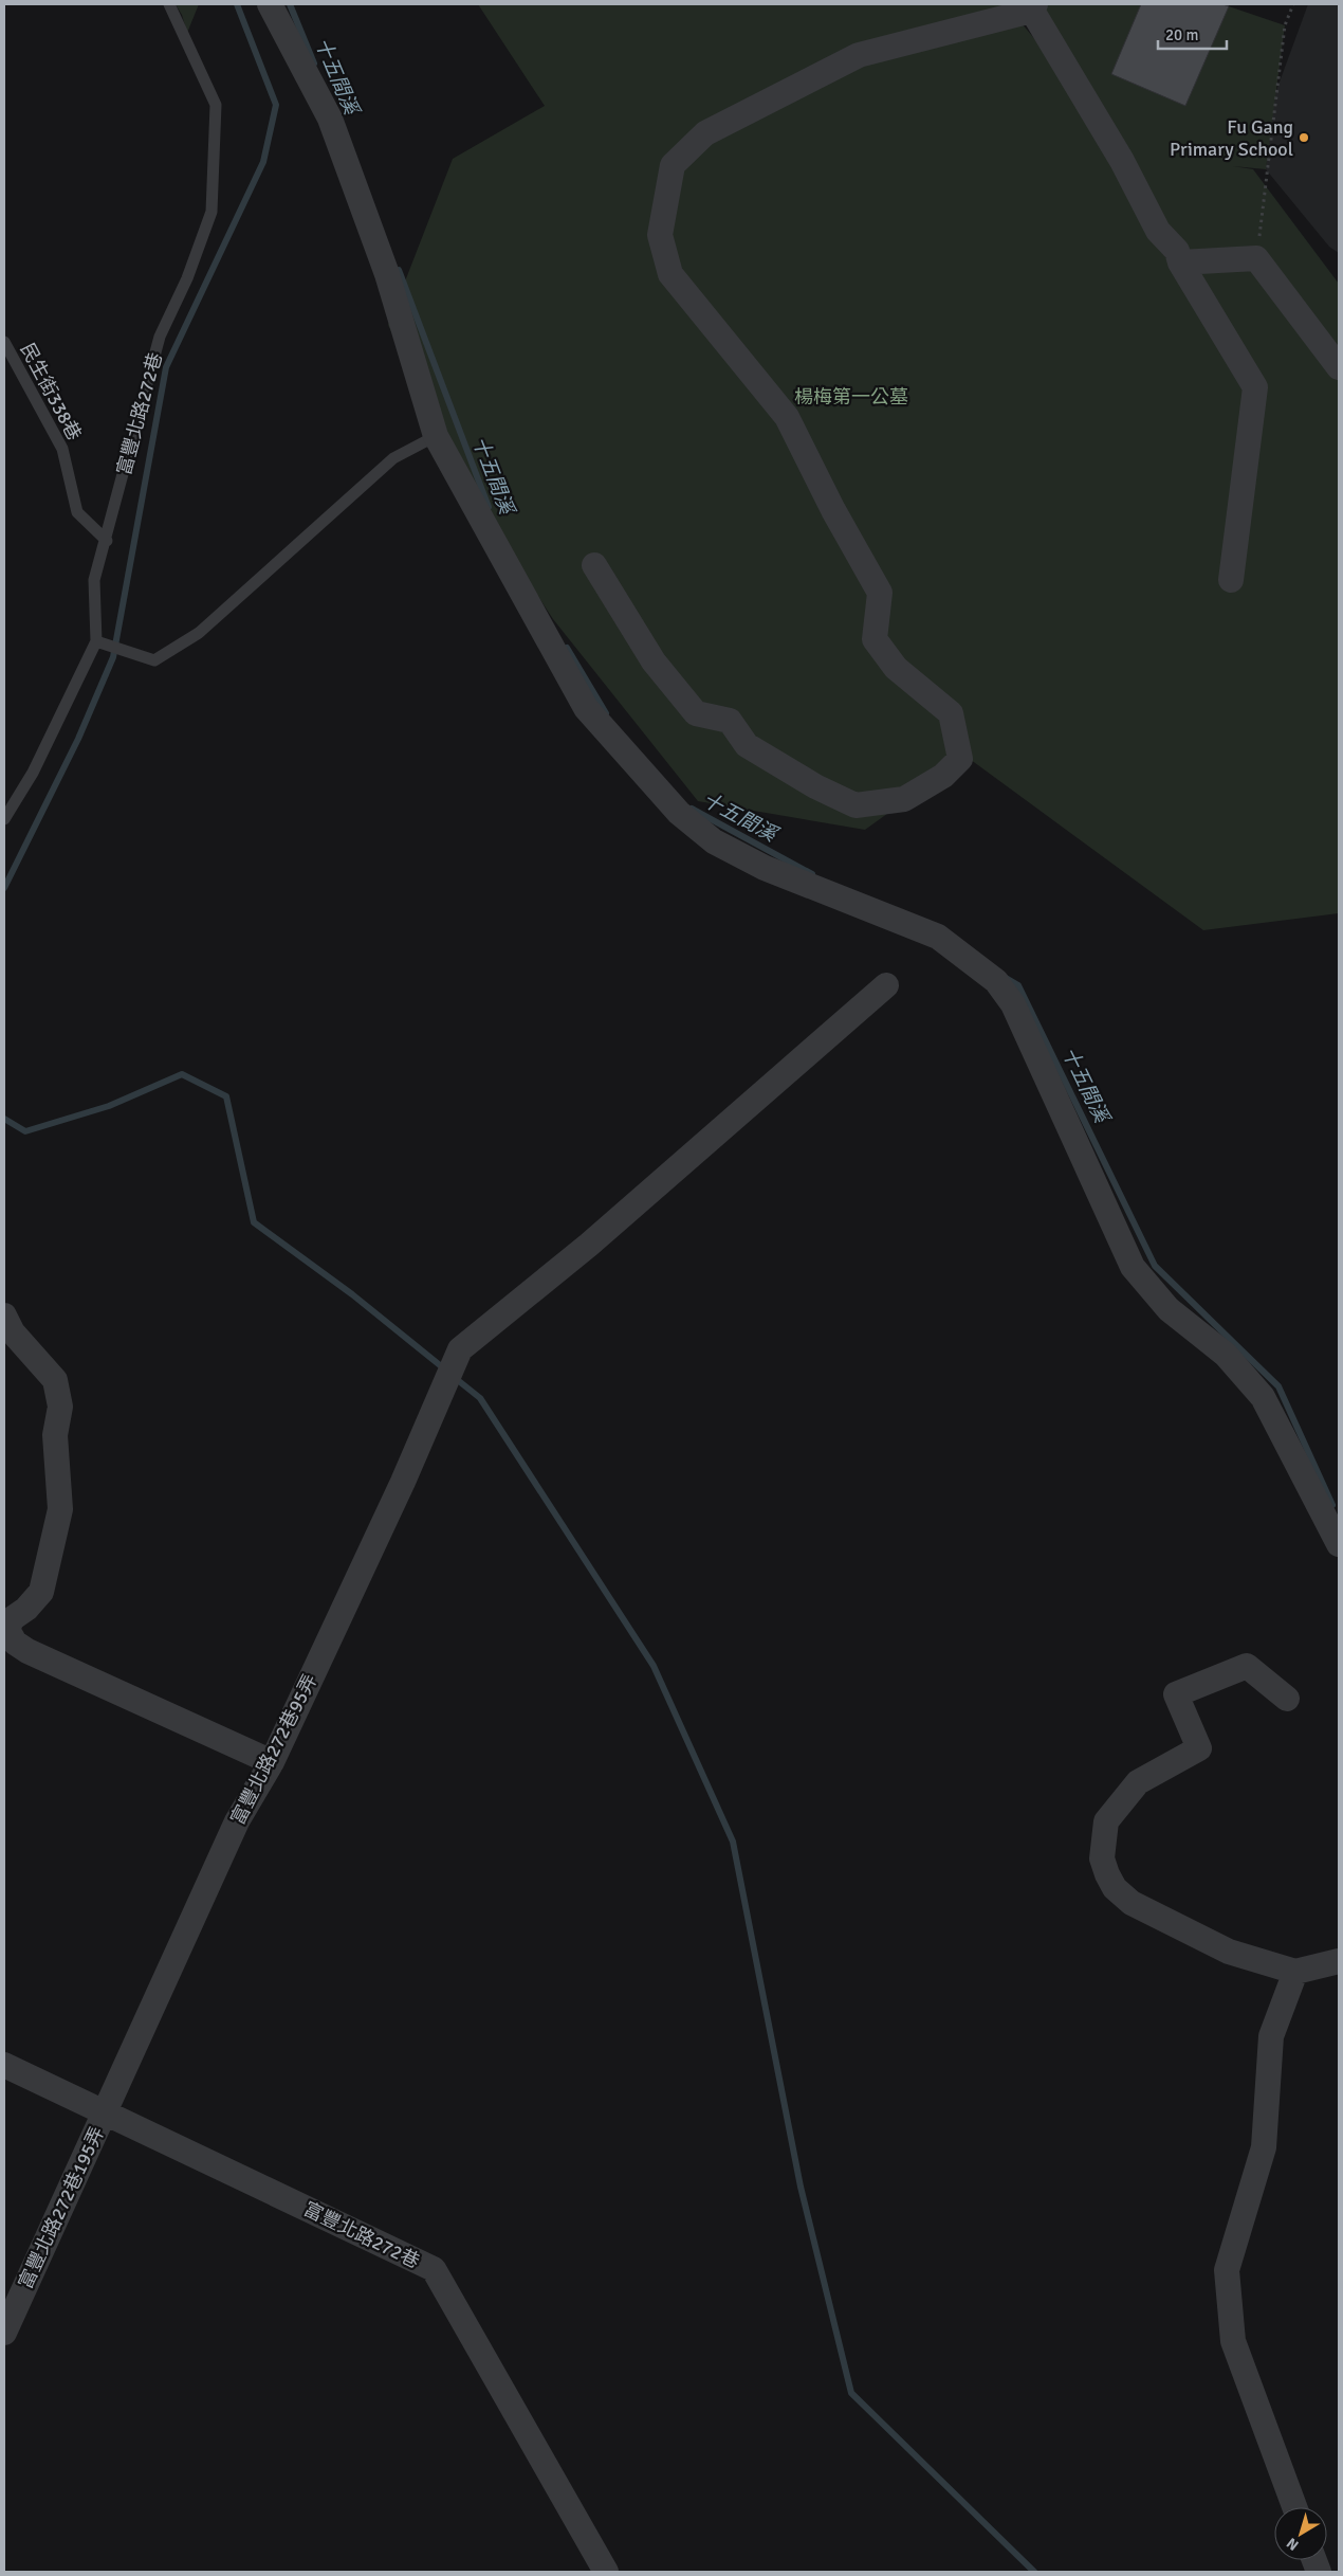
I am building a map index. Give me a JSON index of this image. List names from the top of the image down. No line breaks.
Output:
{"streets":{"street":["富豐北路272巷","富豐北路272巷95弄","富豐北路272巷195弄"],"lane":["民生街338巷"]},"crossings":[["民生街338巷","富豐北路272巷"],["富豐北路272巷","富豐北路272巷95弄"],["富豐北路272巷","富豐北路272巷195弄"],["富豐北路272巷95弄","富豐北路272巷195弄"]],"water":["十五間溪"],"parks":["楊梅第一公墓"],"places":["Fu Gang Primary School"],"scale_bar":"20 m","north":"bottom left"}
